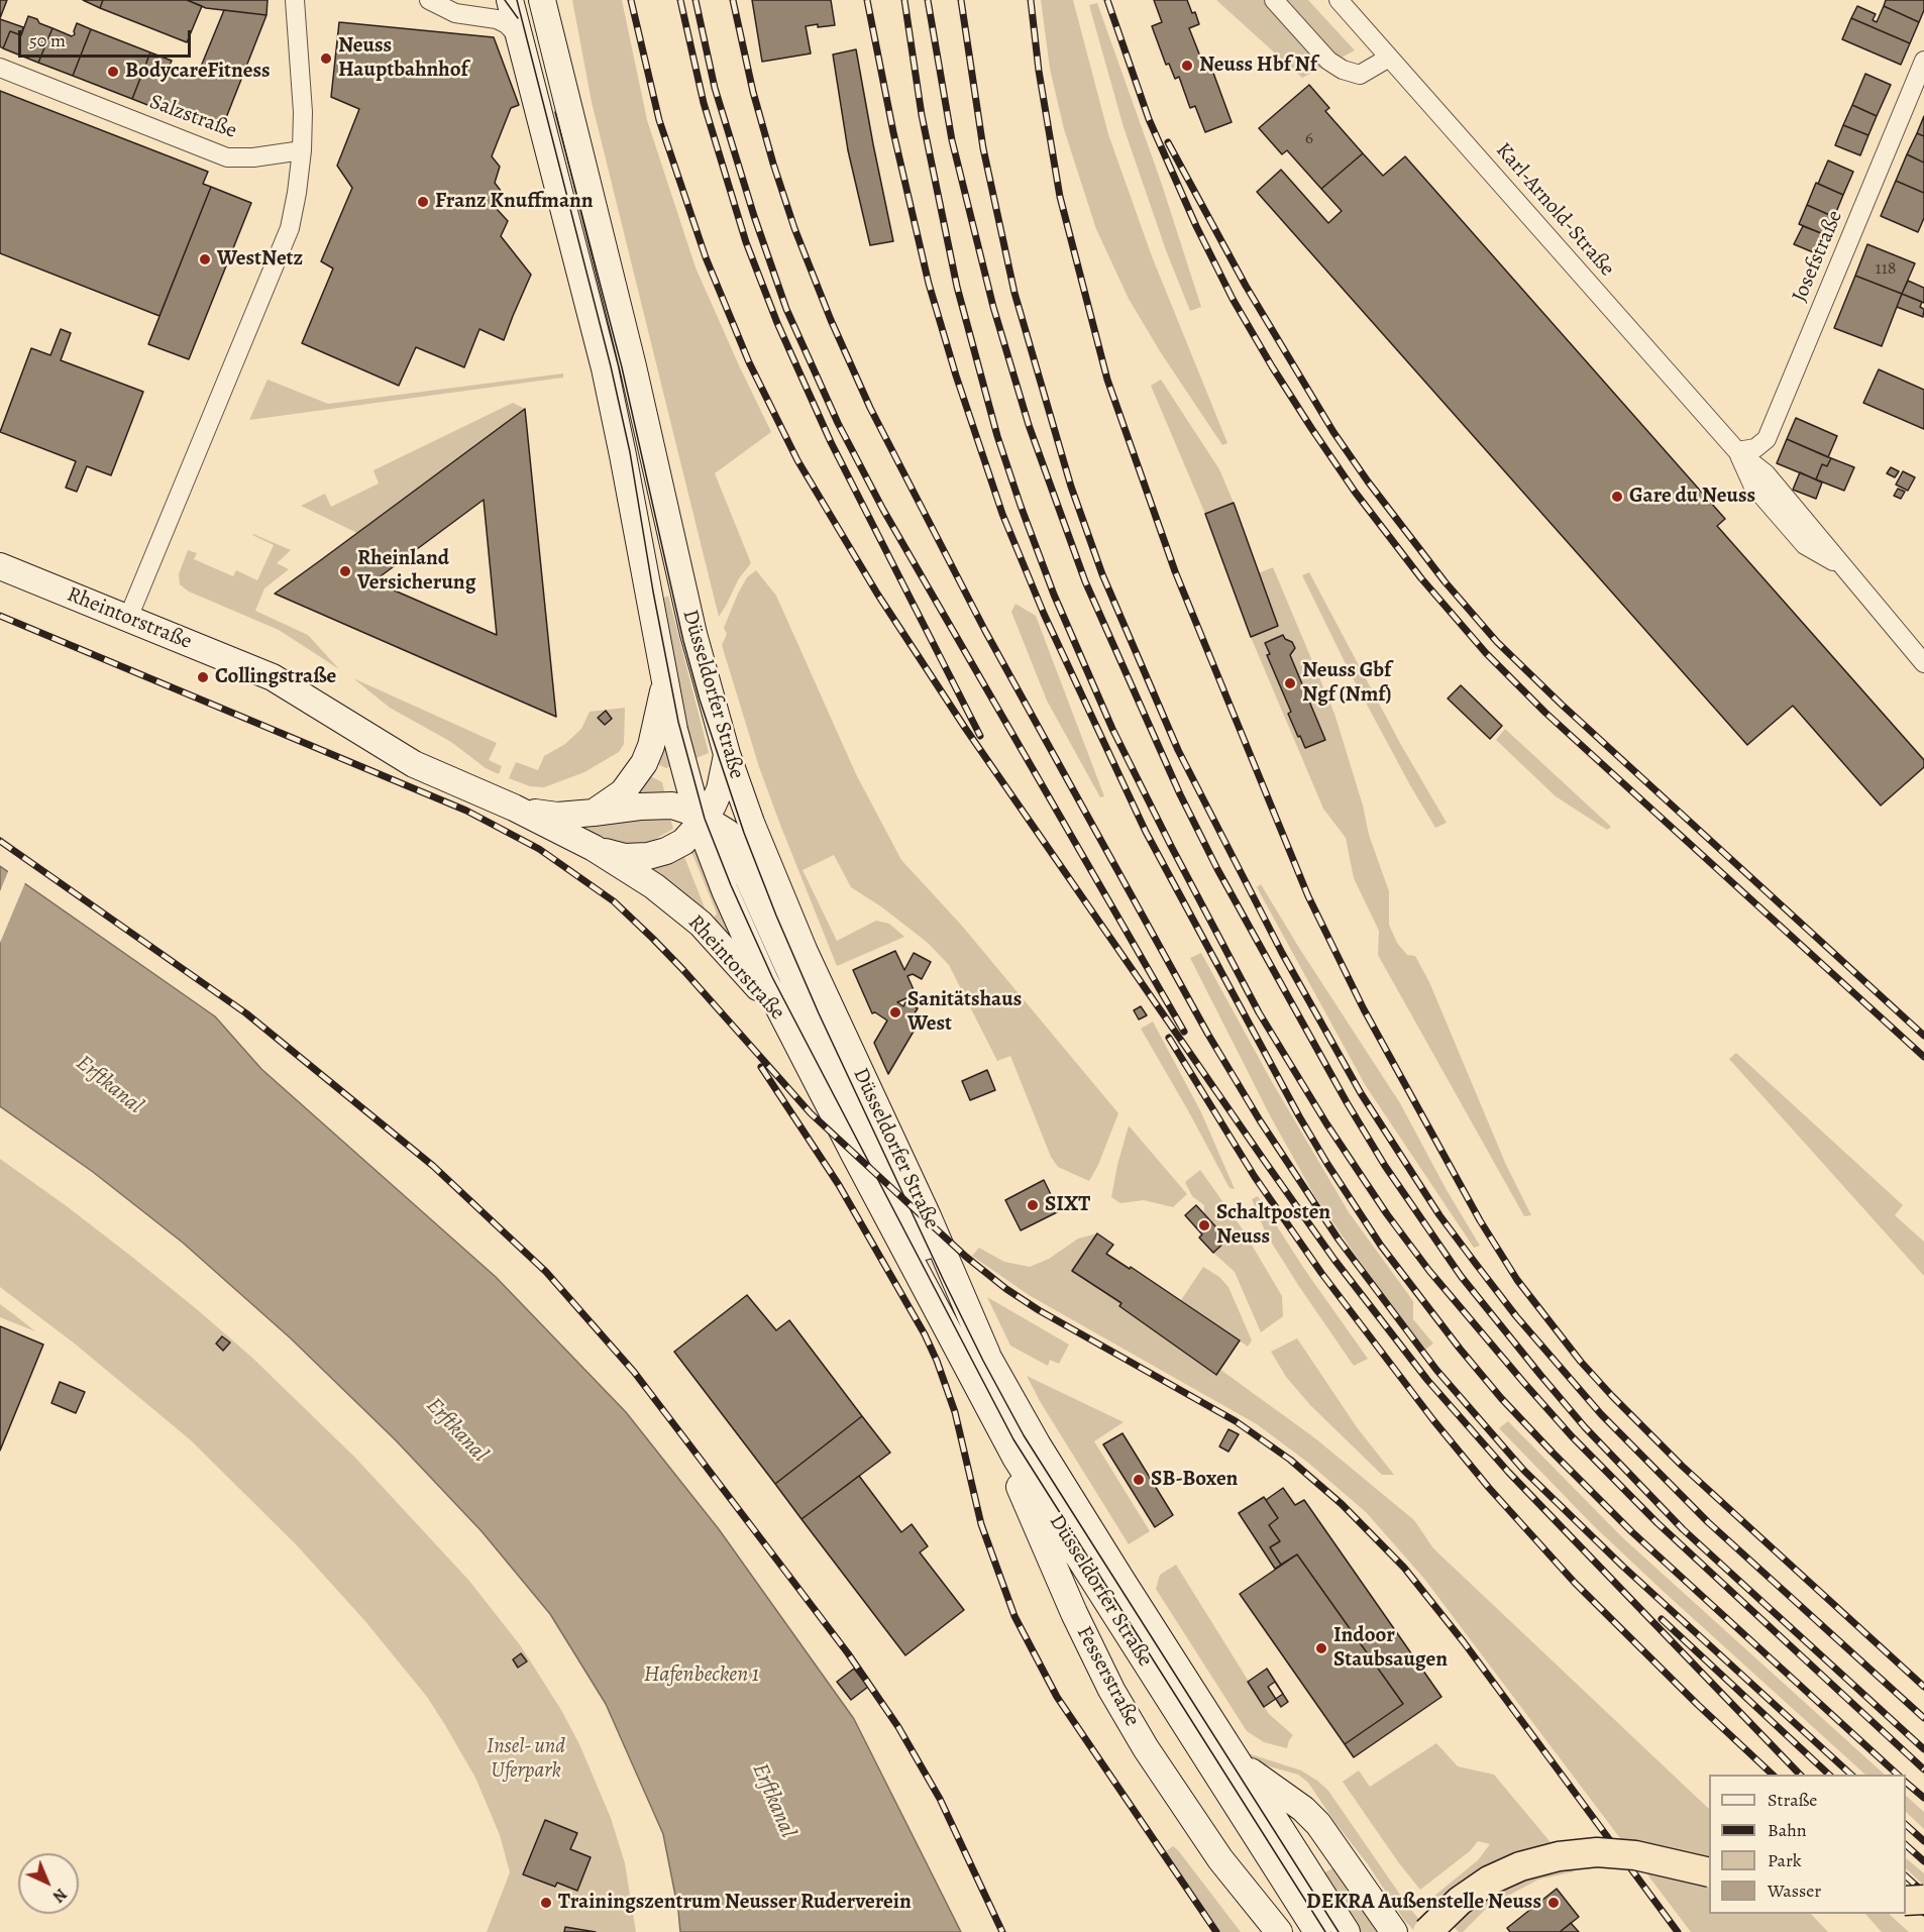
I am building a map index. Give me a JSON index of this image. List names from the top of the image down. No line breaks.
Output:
{"streets":{"main road":["Rheintorstraße","Düsseldorfer Straße","Fesserstraße"],"street":["Salzstraße","Karl-Arnold-Straße","Josefstraße"]},"crossings":[["Karl-Arnold-Straße","Josefstraße"],["Rheintorstraße","Düsseldorfer Straße"],["Düsseldorfer Straße","Fesserstraße"]],"water":["Erftkanal","Hafenbecken 1"],"parks":["Insel- und Uferpark"],"places":["Neuss Hauptbahnhof","Neuss Hbf Nf","BodycareFitness","Franz Knuffmann","WestNetz","Gare du Neuss","Rheinland Versicherung","Collingstraße","Neuss Gbf Ngf (Nmf)","Sanitätshaus West","SIXT","Schaltposten Neuss","SB-Boxen","Indoor Staubsaugen","Trainingszentrum Neusser Ruderverein","DEKRA Außenstelle Neuss"],"house_numbers":["6","118"],"legend":["Straße","Bahn","Park","Wasser"],"scale_bar":"50 m","north":"bottom right"}
